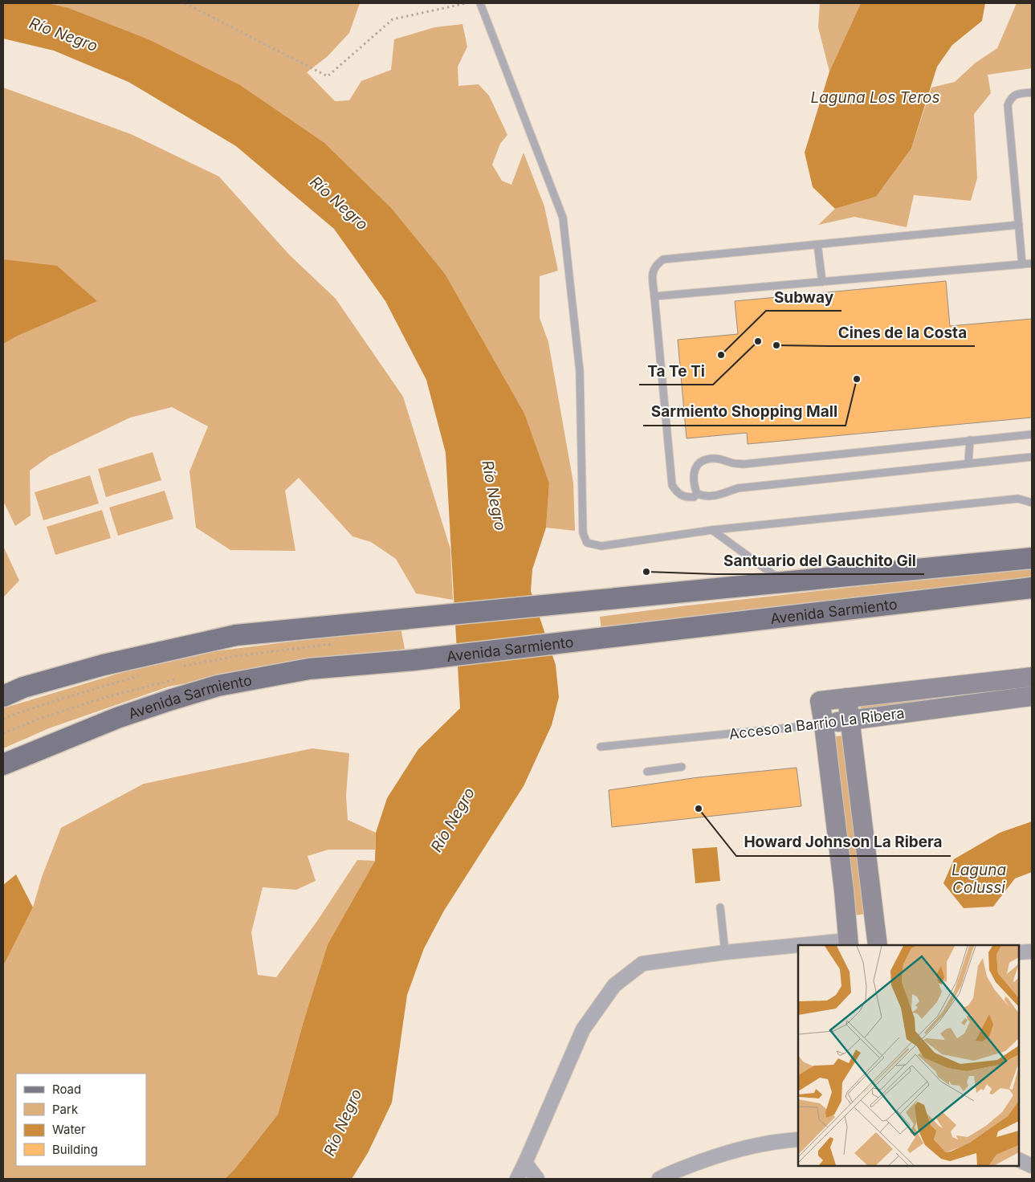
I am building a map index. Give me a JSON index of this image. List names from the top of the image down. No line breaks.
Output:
{"streets":{"main road":["Avenida Sarmiento"],"street":["Acceso a Barrio La Ribera"]},"water":["Río Negro","Laguna Los Teros","Laguna Colussi"],"places":["Ta Te Ti","Cines de la Costa","Subway","Sarmiento Shopping Mall","Santuario del Gauchito Gil","Howard Johnson La Ribera"],"legend":["Road","Park","Water","Building"]}
